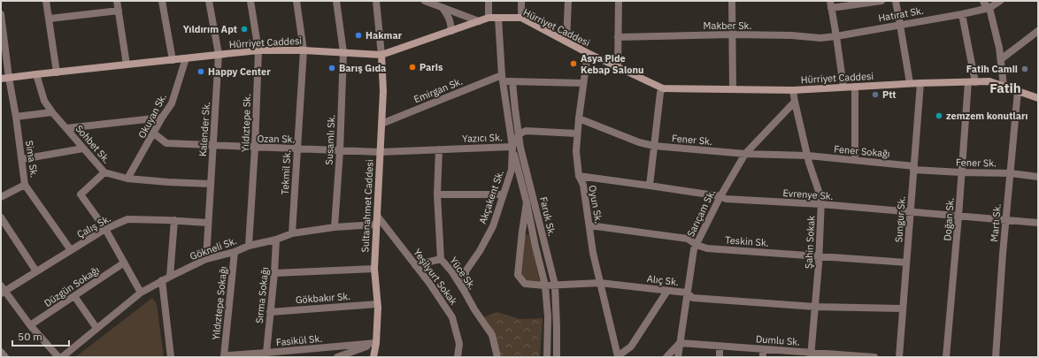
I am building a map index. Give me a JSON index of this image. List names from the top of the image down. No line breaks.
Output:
{"streets":{"street":["Hatırat Sk.","Makber Sk.","Hürriyet Caddesi","Emirgan Sk.","Okuyan Sk.","Yıldıztepe Sk.","Kalender Sk.","Yazıcı Sk.","Ozan Sk.","Susamlı Sk.","Fener Sk.","Sohbet Sk.","Fener Sokağı","Sima Sk.","Tekmil Sk.","Evrenye Sk.","Akçakent Sk.","Oyun Sk.","Sultanahmet Caddesi","Sarıçam Sk.","Faruk Sk.","Sungur Sk.","Doğan Sk.","Martı Sk.","Çalış Sk.","Teskin Sk.","Şahin Sokak","Gökneli Sk.","Yüce Sk.","Yeşilyurt Sokak","Alıç Sk.","Düzgün Sokağı","Sırma Sokağı","Gökbakır Sk.","Yıldıztepe Sokağı","Fasikül Sk.","Dumlu Sk."]},"crossings":[["Hatırat Sk.","Makber Sk."],["Hatırat Sk.","Doğan Sk."],["Hürriyet Caddesi","Okuyan Sk."],["Hürriyet Caddesi","Yıldıztepe Sk."],["Hürriyet Caddesi","Kalender Sk."],["Hürriyet Caddesi","Susamlı Sk."],["Hürriyet Caddesi","Sohbet Sk."],["Hürriyet Caddesi","Sima Sk."],["Hürriyet Caddesi","Tekmil Sk."],["Hürriyet Caddesi","Akçakent Sk."],["Hürriyet Caddesi","Oyun Sk."],["Hürriyet Caddesi","Sultanahmet Caddesi"],["Hürriyet Caddesi","Sungur Sk."],["Hürriyet Caddesi","Doğan Sk."],["Hürriyet Caddesi","Martı Sk."],["Hürriyet Caddesi","Şahin Sokak"],["Emirgan Sk.","Akçakent Sk."],["Emirgan Sk.","Sultanahmet Caddesi"],["Okuyan Sk.","Ozan Sk."],["Okuyan Sk.","Sohbet Sk."],["Yıldıztepe Sk.","Ozan Sk."],["Yıldıztepe Sk.","Gökneli Sk."],["Kalender Sk.","Ozan Sk."],["Kalender Sk.","Sohbet Sk."],["Kalender Sk.","Çalış Sk."],["Kalender Sk.","Gökneli Sk."],["Yazıcı Sk.","Ozan Sk."],["Yazıcı Sk.","Akçakent Sk."],["Yazıcı Sk.","Sultanahmet Caddesi"],["Yazıcı Sk.","Faruk Sk."],["Yazıcı Sk.","Yüce Sk."],["Ozan Sk.","Susamlı Sk."],["Ozan Sk.","Tekmil Sk."],["Ozan Sk.","Sultanahmet Caddesi"],["Susamlı Sk.","Gökneli Sk."],["Fener Sk.","Fener Sokağı"],["Fener Sk.","Oyun Sk."],["Fener Sk.","Sarıçam Sk."],["Fener Sk.","Sungur Sk."],["Fener Sk.","Doğan Sk."],["Fener Sk.","Martı Sk."],["Fener Sk.","Şahin Sokak"],["Fener Sokağı","Sungur Sk."],["Fener Sokağı","Şahin Sokak"],["Sima Sk.","Çalış Sk."],["Tekmil Sk.","Gökneli Sk."],["Evrenye Sk.","Oyun Sk."],["Evrenye Sk.","Sarıçam Sk."],["Evrenye Sk.","Sungur Sk."],["Evrenye Sk.","Doğan Sk."],["Evrenye Sk.","Martı Sk."],["Evrenye Sk.","Şahin Sokak"],["Akçakent Sk.","Yüce Sk."],["Oyun Sk.","Teskin Sk."],["Oyun Sk.","Alıç Sk."],["Sultanahmet Caddesi","Gökneli Sk."],["Sultanahmet Caddesi","Yeşilyurt Sokak"],["Sultanahmet Caddesi","Gökbakır Sk."],["Sultanahmet Caddesi","Fasikül Sk."],["Sarıçam Sk.","Teskin Sk."],["Sarıçam Sk.","Şahin Sokak"],["Sarıçam Sk.","Alıç Sk."],["Sarıçam Sk.","Dumlu Sk."],["Faruk Sk.","Alıç Sk."],["Sungur Sk.","Teskin Sk."],["Sungur Sk.","Alıç Sk."],["Teskin Sk.","Şahin Sokak"],["Şahin Sokak","Alıç Sk."],["Şahin Sokak","Dumlu Sk."],["Gökneli Sk.","Sırma Sokağı"],["Gökneli Sk.","Yıldıztepe Sokağı"],["Sırma Sokağı","Gökbakır Sk."],["Sırma Sokağı","Fasikül Sk."],["Yıldıztepe Sokağı","Fasikül Sk."]],"districts":["Fatih"],"places":["Yıldırım Apt","Hakmar","Asya Pide Kebap Salonu","Paris","Barış Gıda","Fatih Camii","Happy Center","Ptt","zemzem konutları"],"scale_bar":"50 m"}
